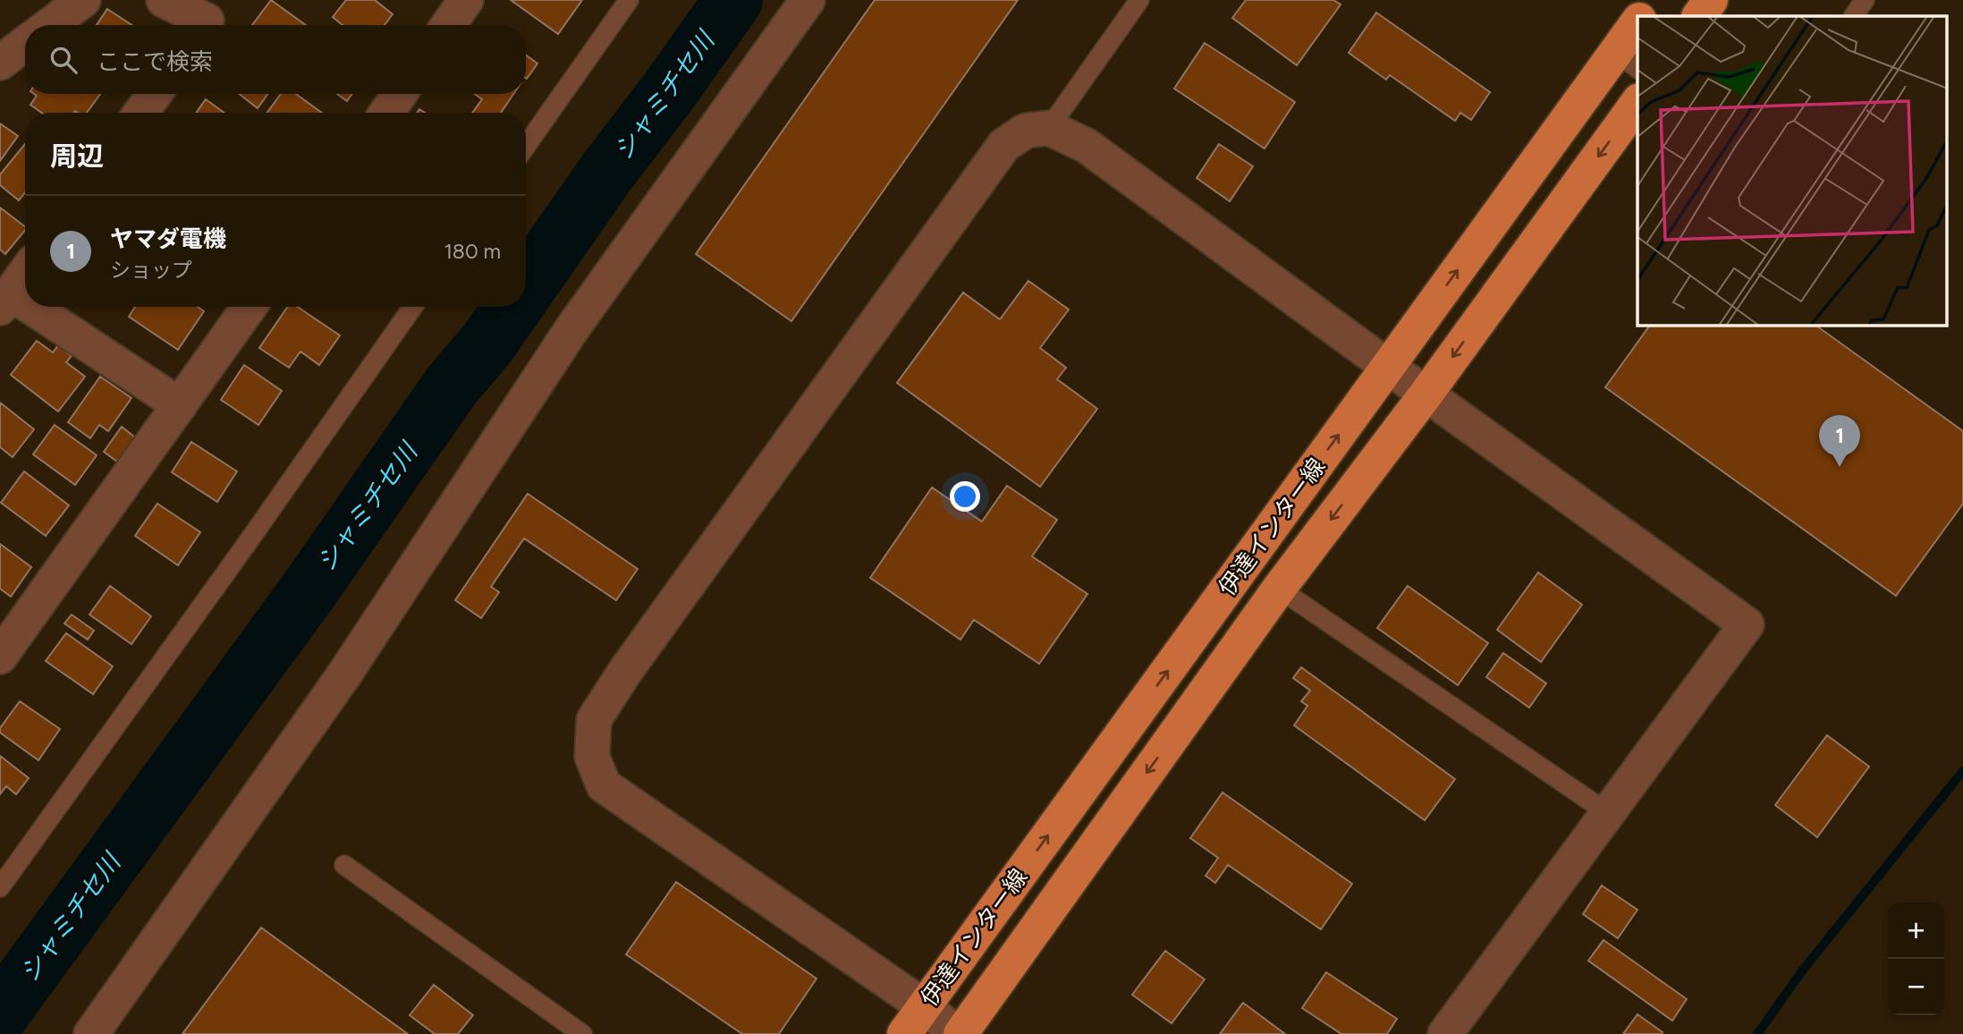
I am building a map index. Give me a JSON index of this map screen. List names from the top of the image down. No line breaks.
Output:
{"streets":{"main road":["伊達インター線"]},"water":["シャミチセ川"],"page":{"search":"ここで検索","heading":"周辺","list":[{"mark":"1","name":"ヤマダ電機","note":"ショップ","value":"180 m"}],"pins":"1","map_buttons":["+","−"]}}
